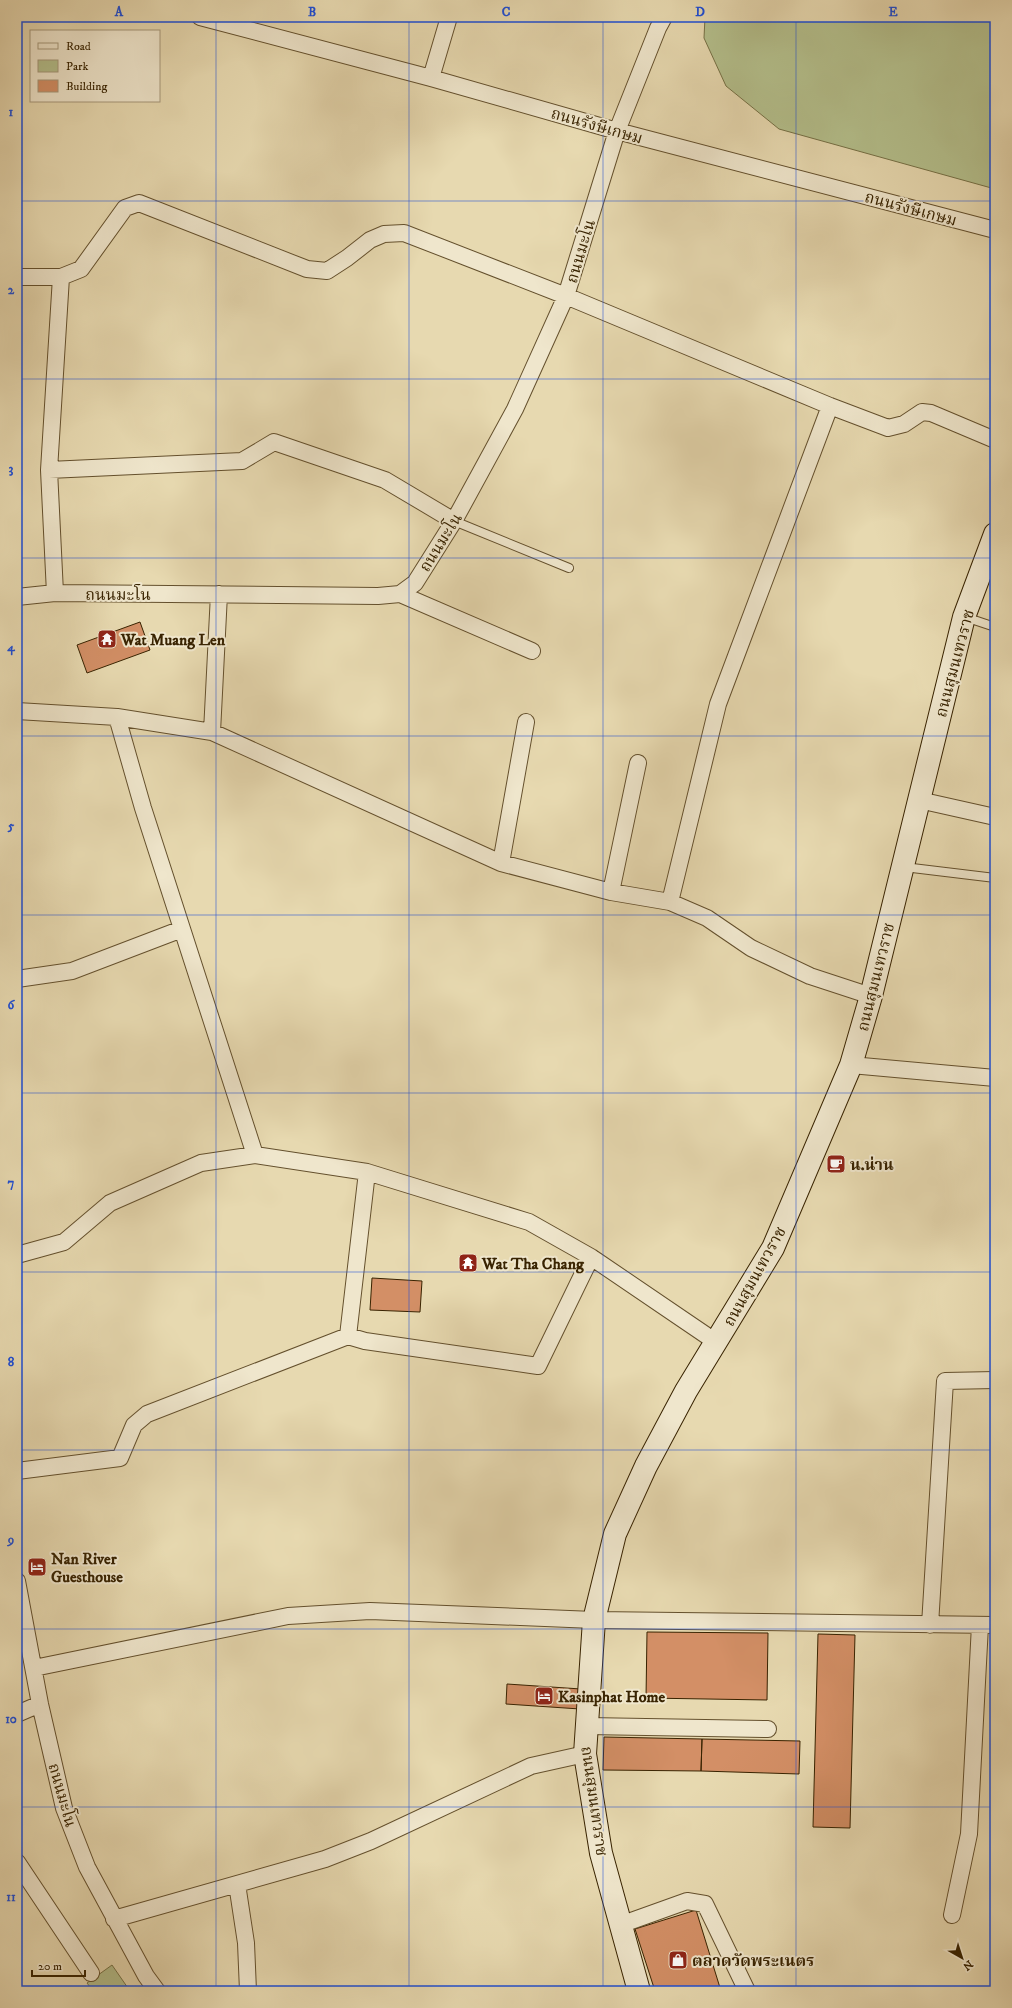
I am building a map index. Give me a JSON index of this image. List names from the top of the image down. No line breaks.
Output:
{"streets":{"street":["ถนนรังษีเกษม","ถนนมะโน","ถนนสุมนเทวราช"]},"crossings":[["ถนนรังษีเกษม","ถนนมะโน"]],"places":{"temple":["Wat Muang Len","Wat Tha Chang"],"cafe":["น.น่าน"],"hotel":["Nan River Guesthouse","Kasinphat Home"],"shop":["ตลาดวัดพระเนตร"]},"legend":["Road","Park","Building"],"scale_bar":"20 m","north":"bottom right","grid":{"columns":["A","B","C","D","E"],"rows":["1","2","3","4","5","6","7","8","9","10","11"]}}
